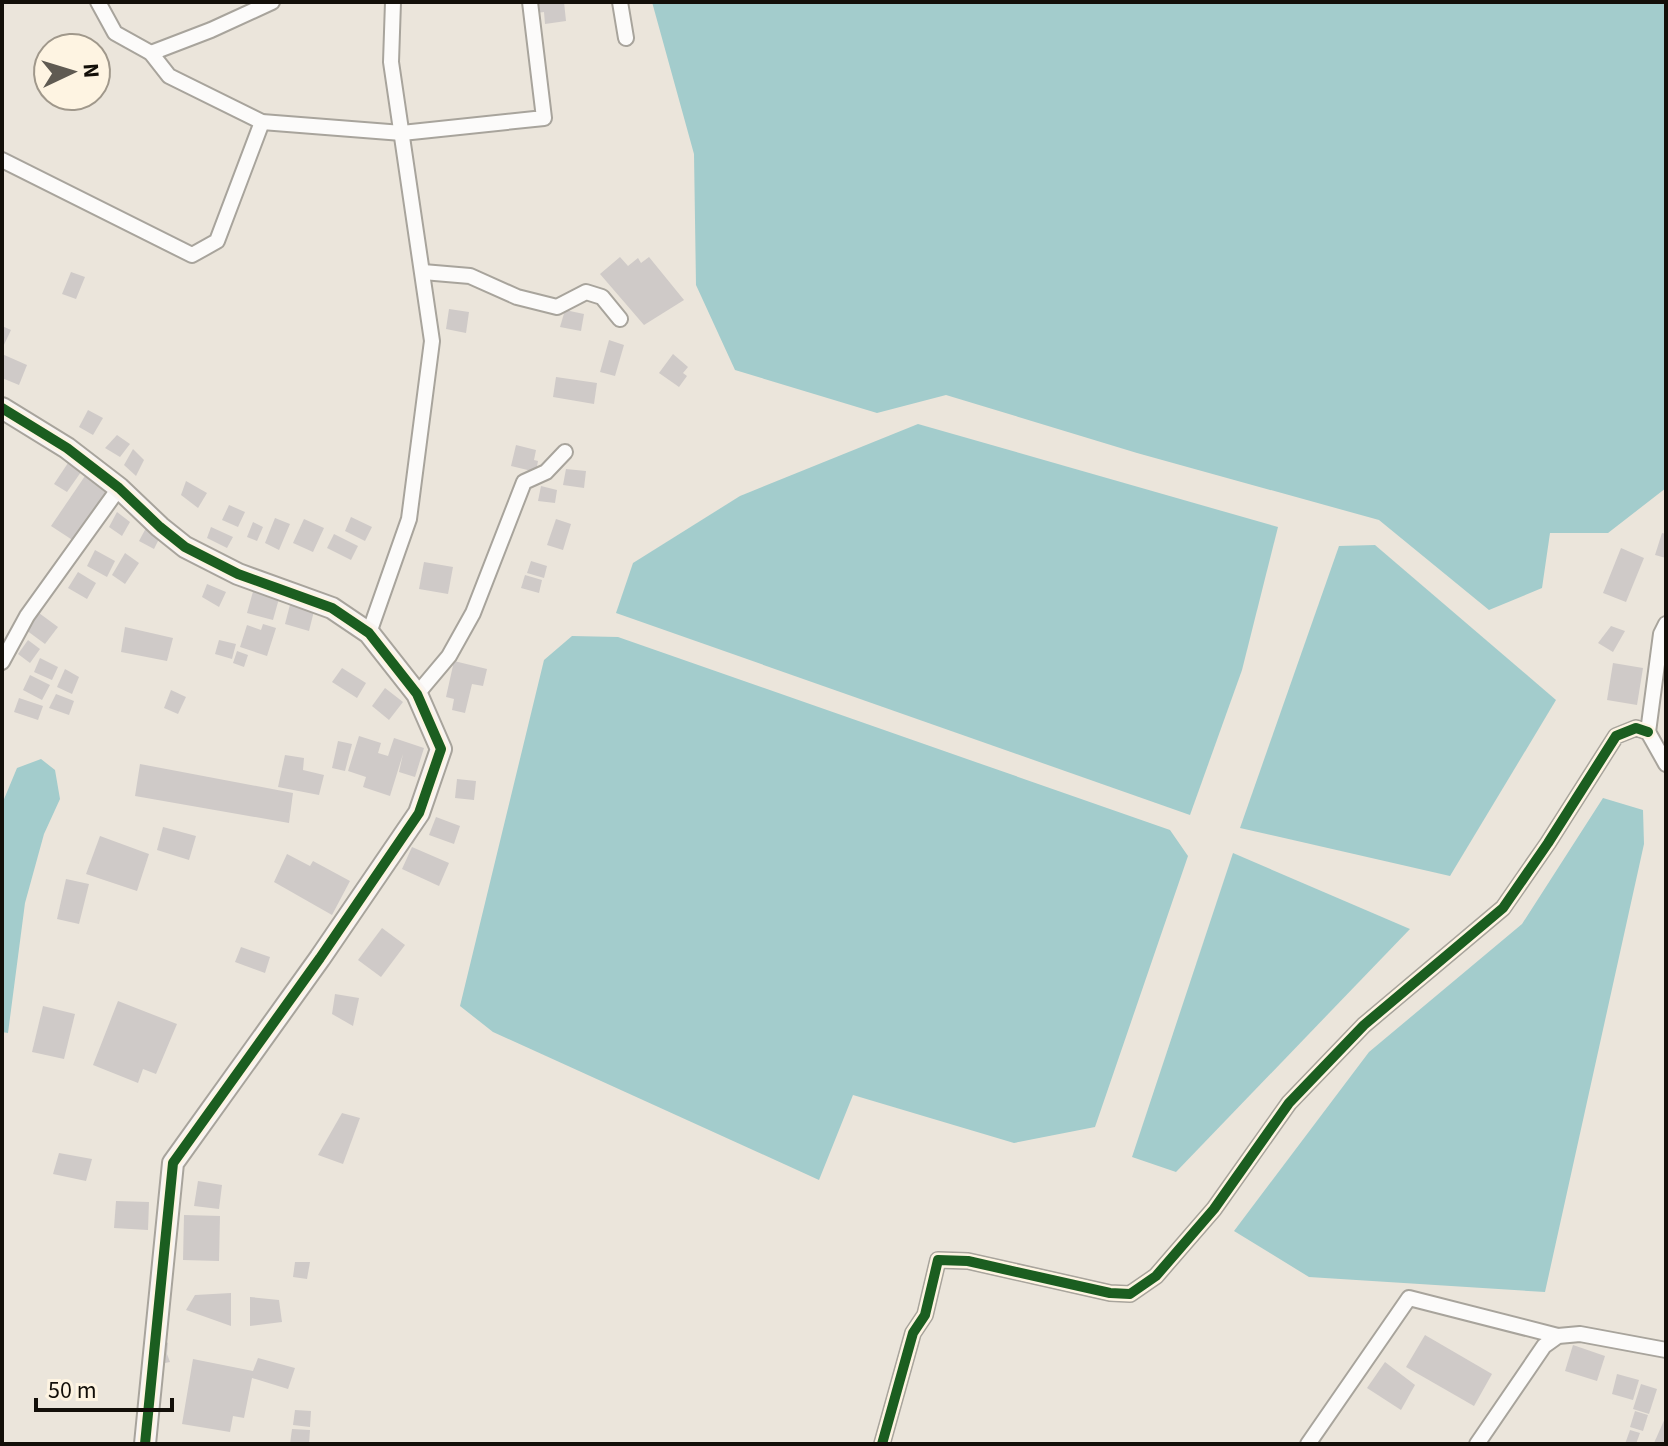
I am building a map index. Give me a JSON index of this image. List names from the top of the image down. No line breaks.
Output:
{"scale_bar":"50 m","north":"right"}
